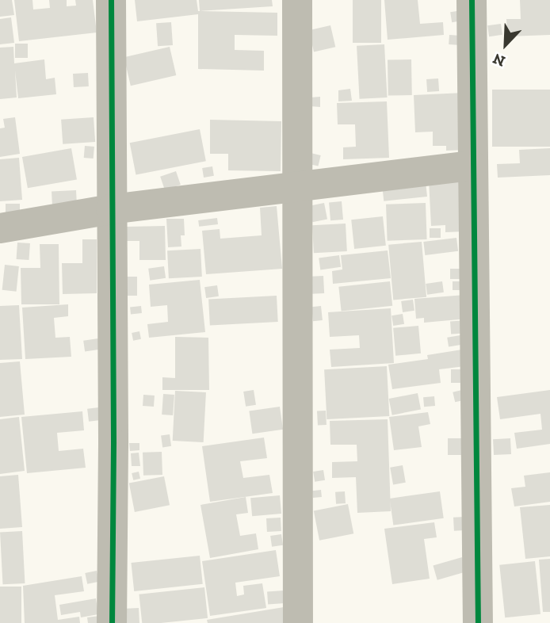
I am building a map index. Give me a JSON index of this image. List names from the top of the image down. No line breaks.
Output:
{"north":"bottom left"}
